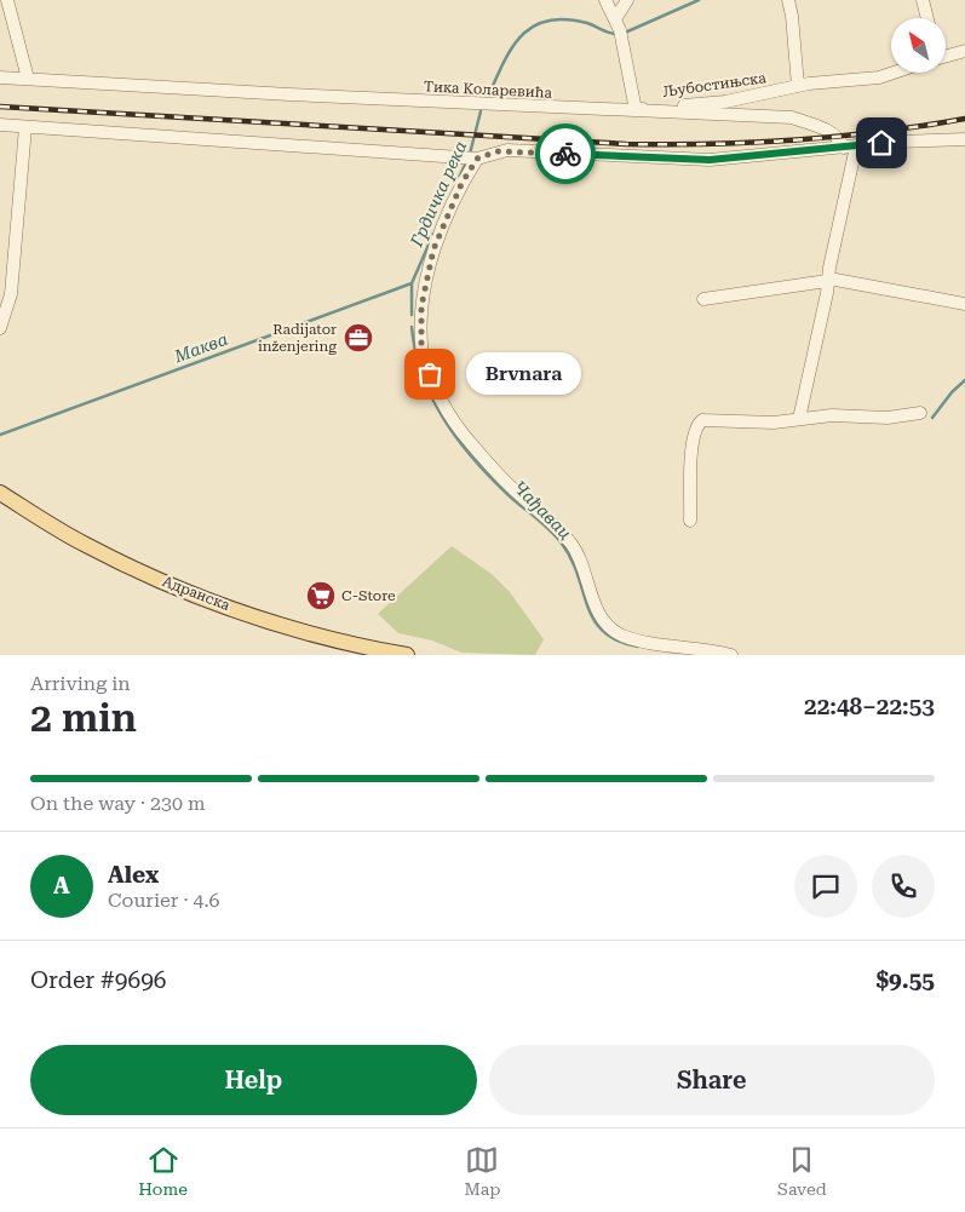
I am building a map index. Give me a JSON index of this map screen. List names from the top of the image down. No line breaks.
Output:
{"streets":{"main road":["Адранска"],"street":["Љубостињска","Тика Коларевића"]},"crossings":[["Љубостињска","Тика Коларевића"]],"water":["Грдичка река","Маква","Чађавац"],"places":{"office":["Radijator inženjering"],"other":["Brvnara"],"supermarket":["C-Store"]},"north":"top left","page":{"bubble":"Brvnara","heading":["2 min","Arriving in","22:48–22:53"],"panel":["Alex","Courier · 4.6","Order #9696","$9.55"],"bar":"On the way · 230 m","round":"A","buttons":["Help","Share"],"tabs":["Home","Map","Saved"]}}
